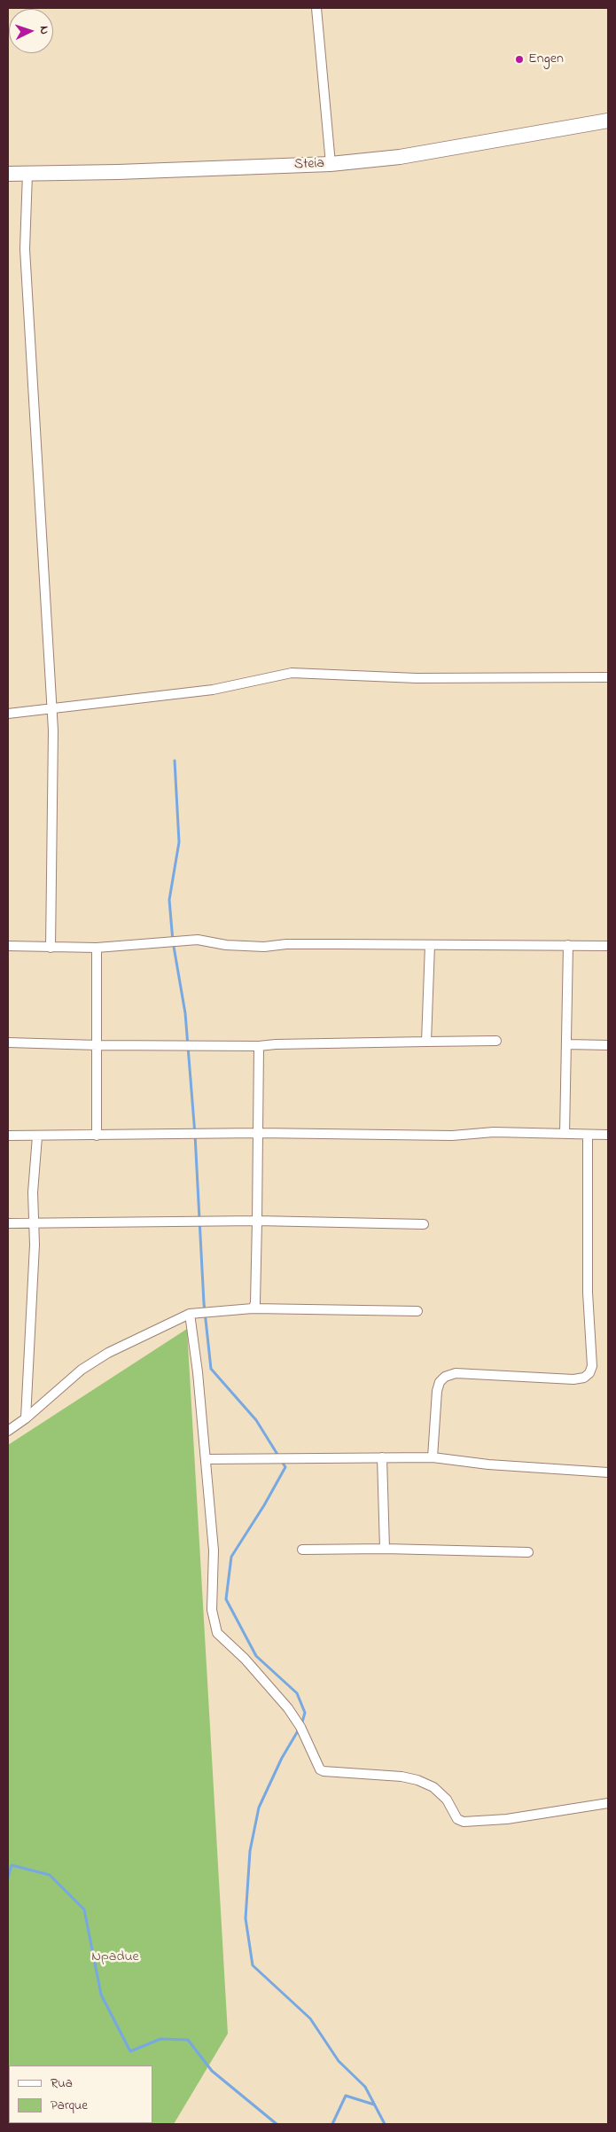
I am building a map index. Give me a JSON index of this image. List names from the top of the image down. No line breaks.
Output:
{"streets":{"main road":["Steia"]},"parks":["Npadue"],"places":["Engen"],"legend":["Rua","Parque"],"north":"right"}
